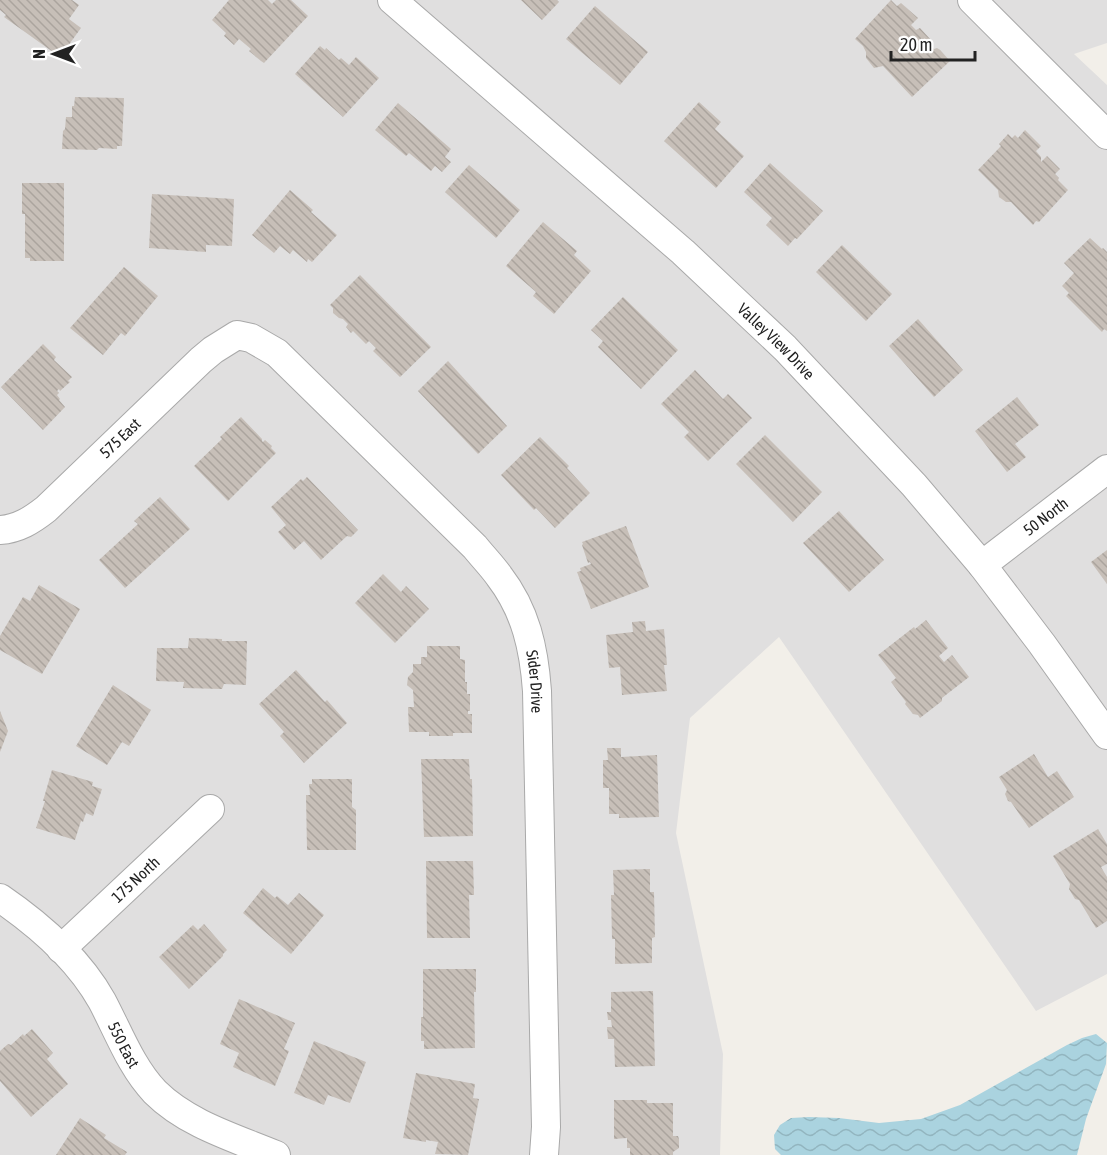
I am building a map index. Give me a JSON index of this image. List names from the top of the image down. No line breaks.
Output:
{"streets":{"street":["Valley View Drive","575 East","50 North","Sider Drive","175 North","550 East"]},"crossings":[["Valley View Drive","50 North"],["575 East","Sider Drive"],["175 North","550 East"]],"scale_bar":"20 m","north":"left"}
